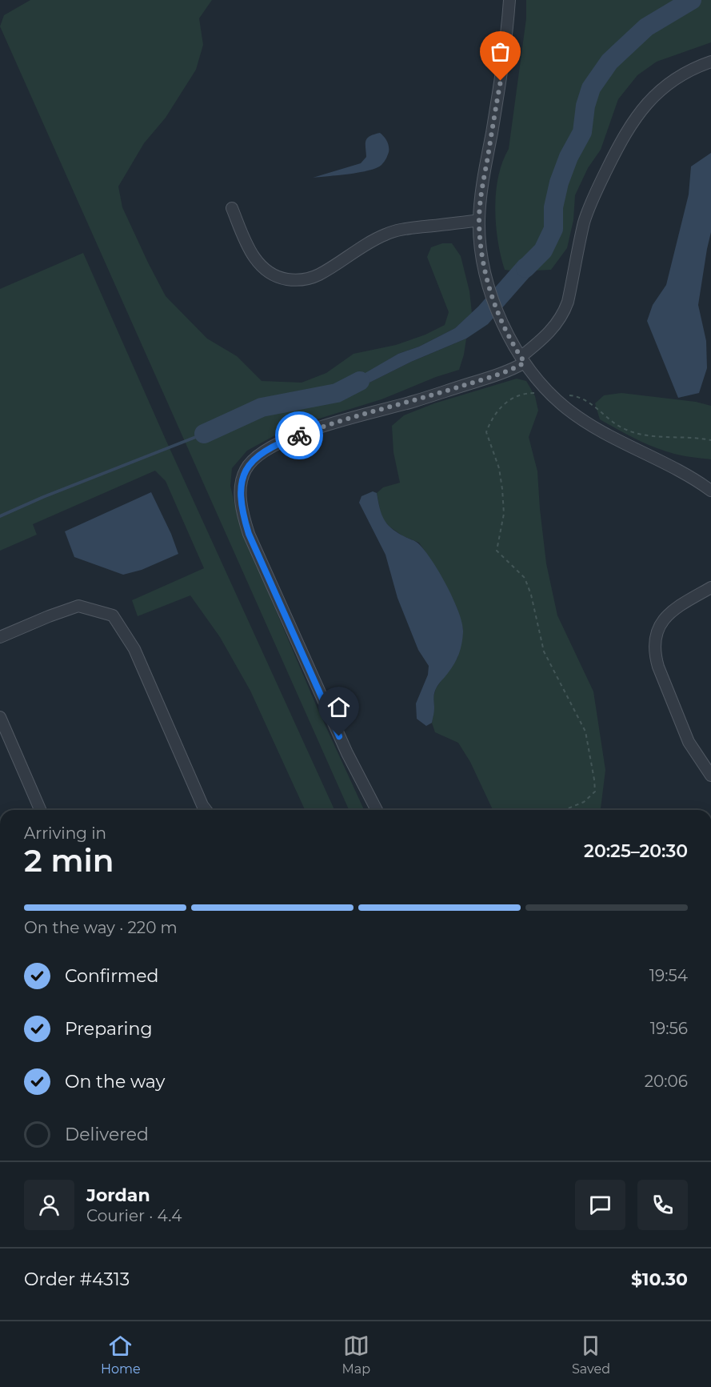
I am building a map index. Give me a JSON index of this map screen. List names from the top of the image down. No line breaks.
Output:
{"page":{"heading":["2 min","Arriving in","20:25–20:30"],"panel":["Jordan","Courier · 4.4","Order #4313","$10.30"],"bar":"On the way · 220 m","list":[["Confirmed","19:54"],["Preparing","19:56"],["On the way","20:06"],"Delivered"],"tabs":["Home","Map","Saved"]}}
